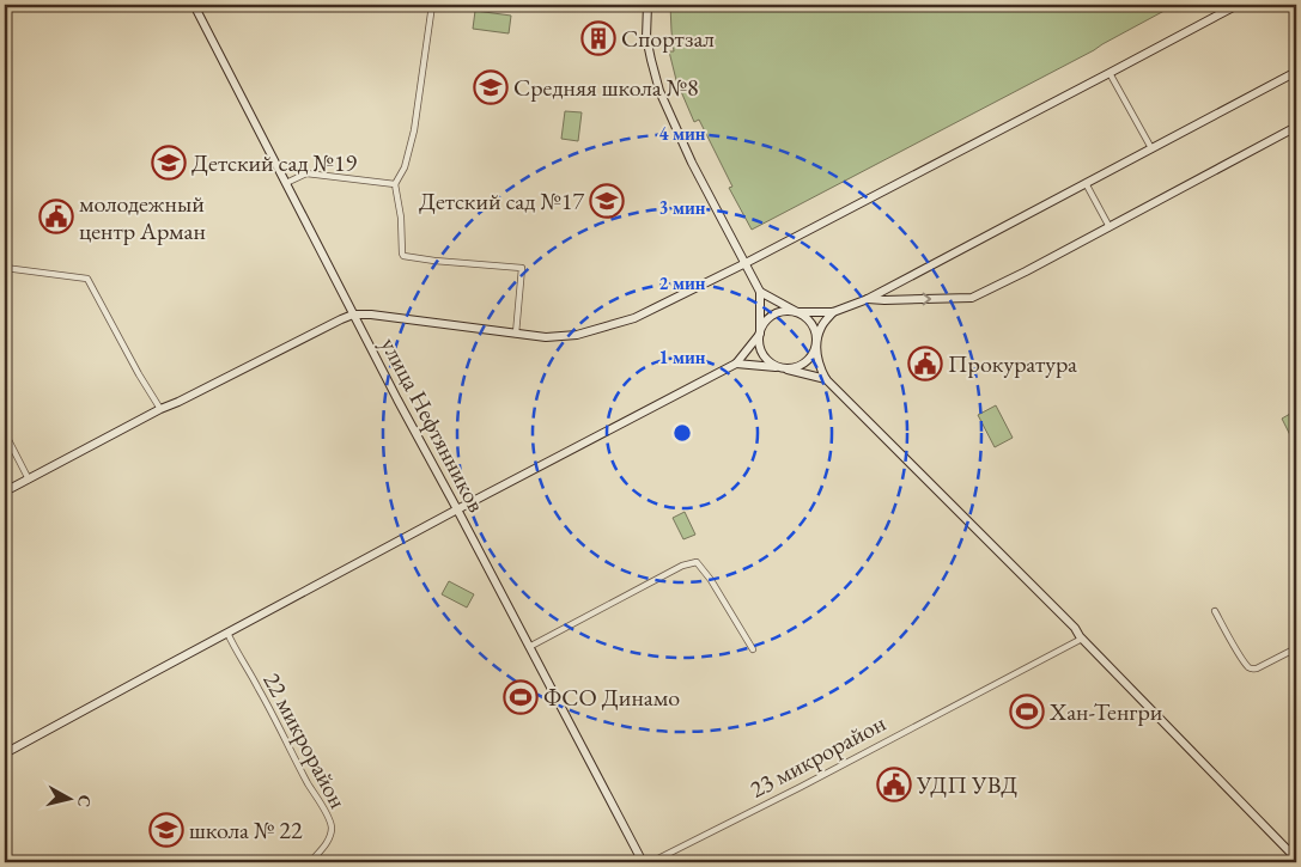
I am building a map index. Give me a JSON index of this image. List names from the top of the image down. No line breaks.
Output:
{"streets":{"main road":["улица Нефтянников"],"street":["22 микрорайон","23 микрорайон"]},"places":{"building":["Спортзал"],"school or university":["Средняя школа №8","Детский сад №19","Детский сад №17","школа № 22"],"public building":["молодежный центр Арман","Прокуратура","УДП УВД"],"sports":["ФСО Динамо","Хан-Тенгри"]},"north":"right","rings":["4 мин","3 мин","2 мин","1 мин"]}
